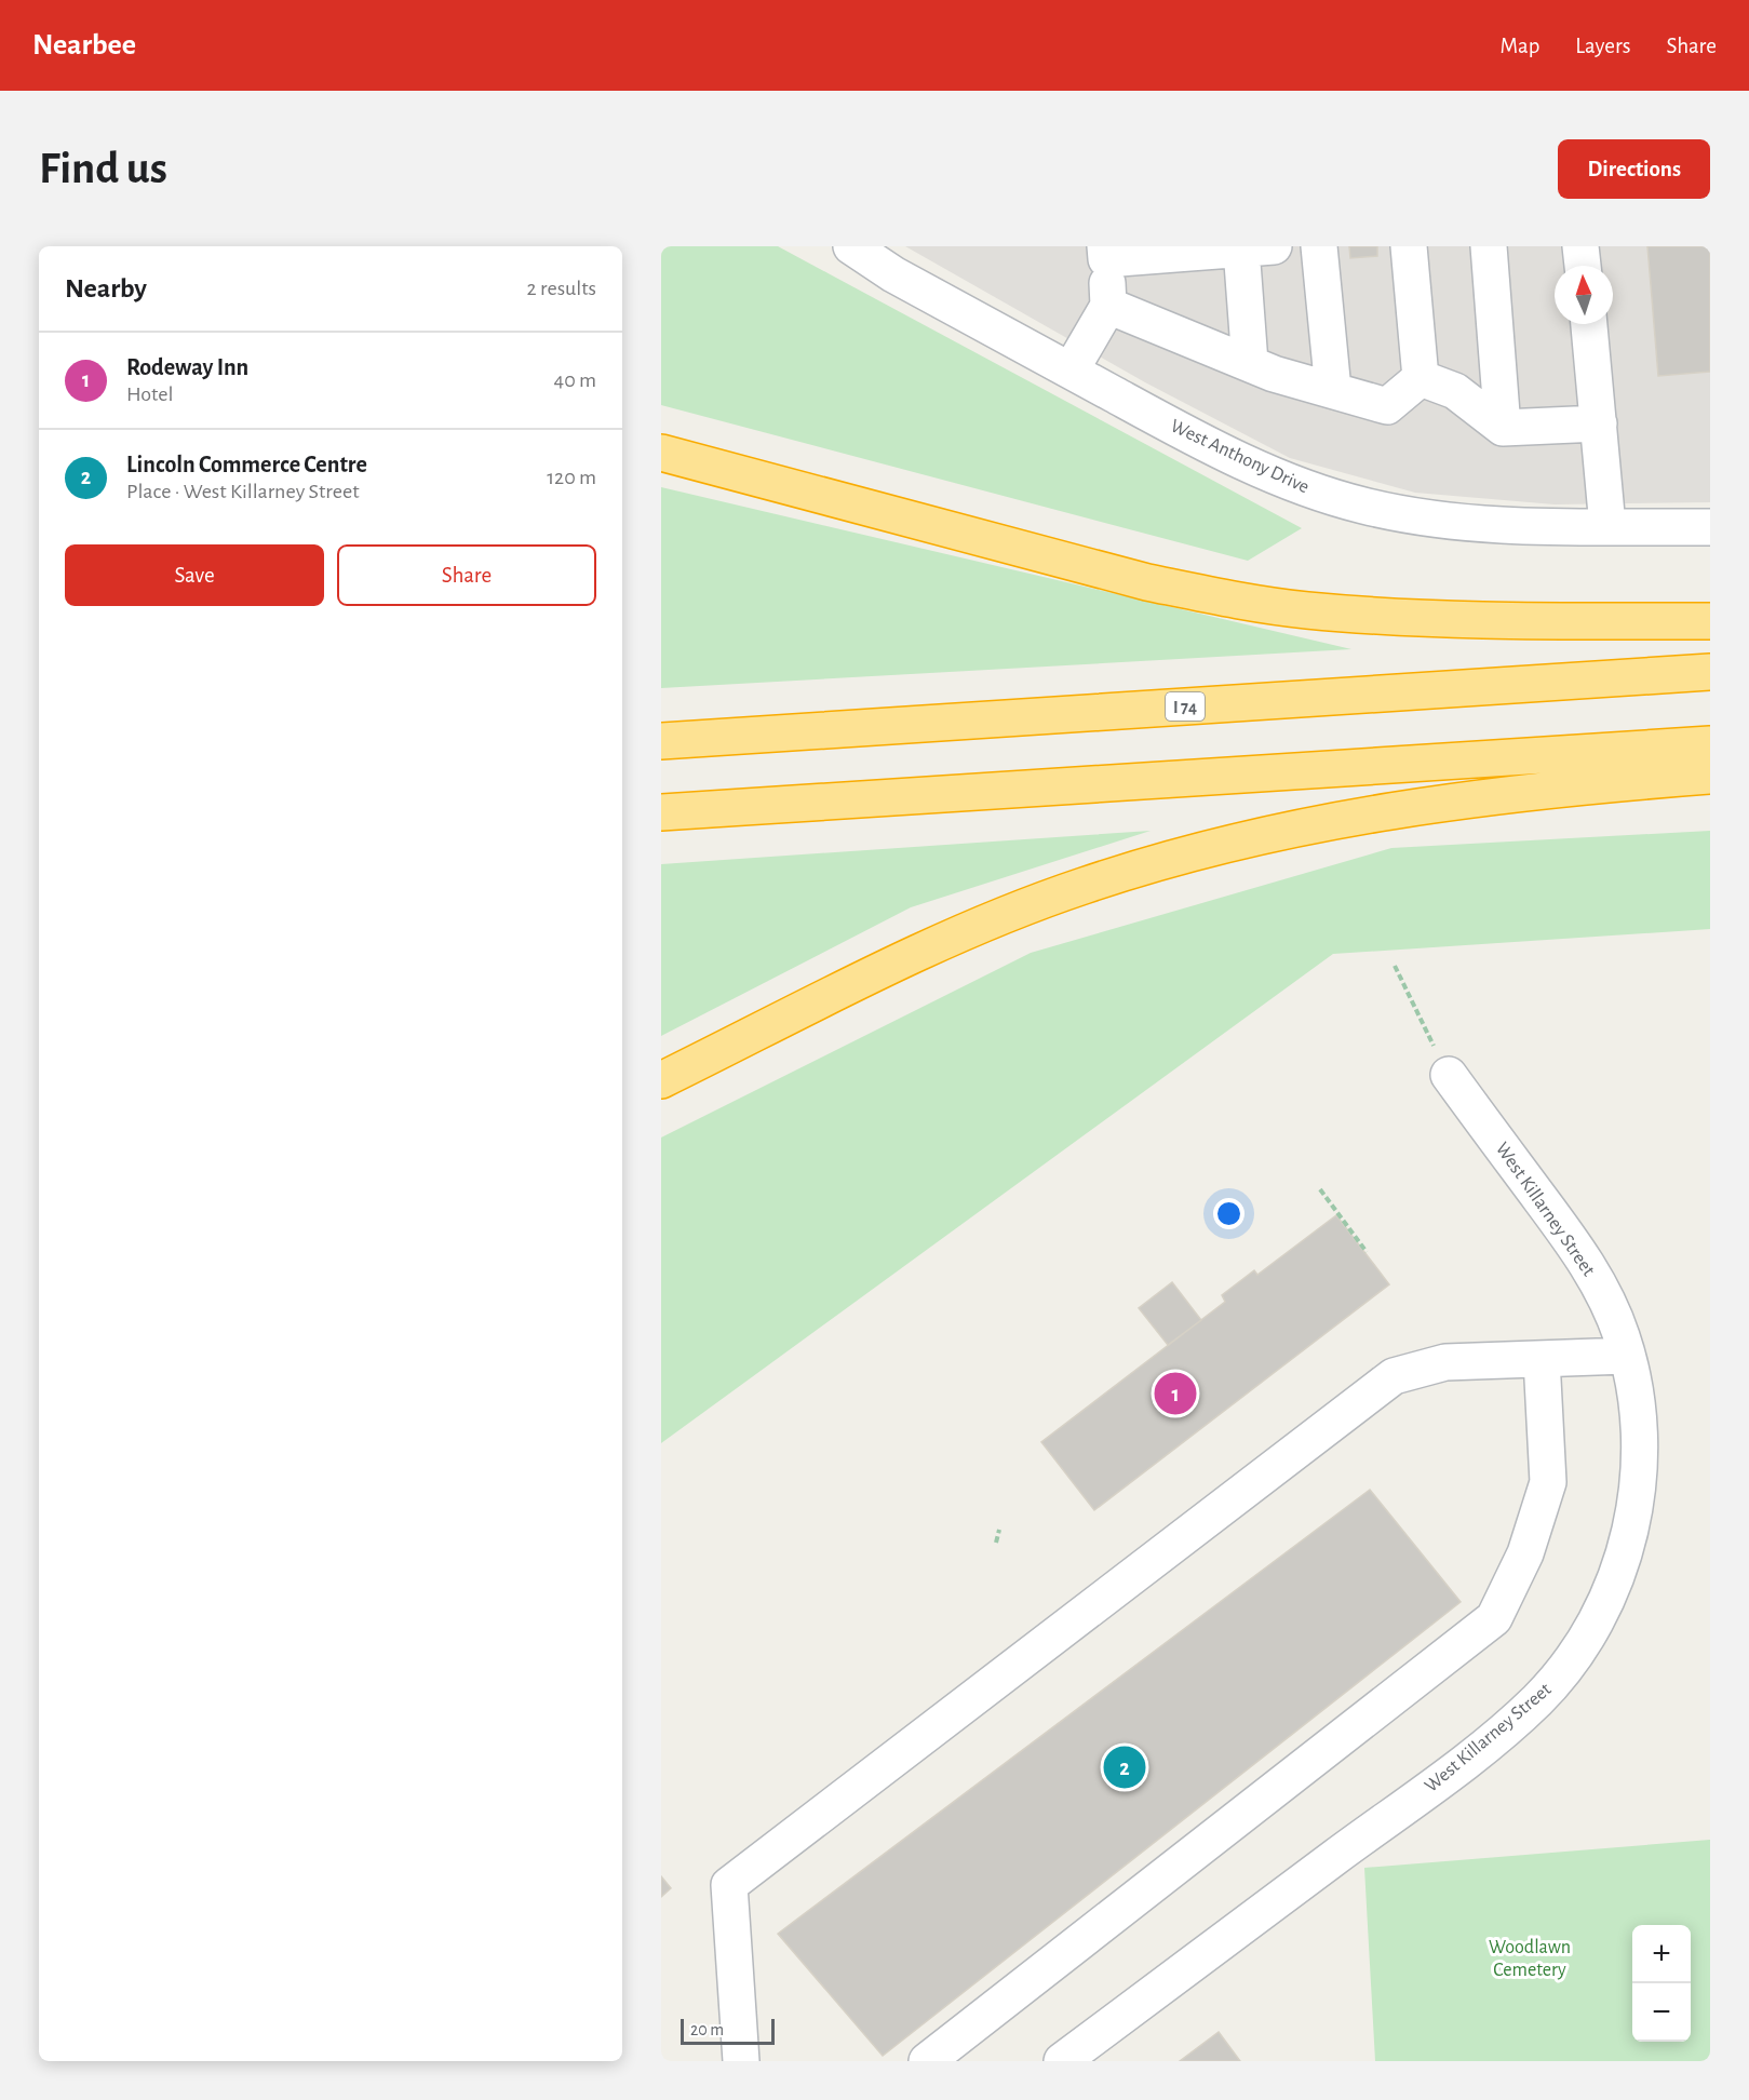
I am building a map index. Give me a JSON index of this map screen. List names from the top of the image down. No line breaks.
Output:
{"streets":{"highway":["I 74"],"street":["West Anthony Drive","West Killarney Street"]},"parks":["Woodlawn Cemetery"],"scale_bar":"20 m","north":"top","page":{"header":"Nearbee","nav":["Map","Layers","Share"],"buttons":["Directions",["Save","Share"]],"title":"Find us","heading":["Nearby","2 results"],"list":[{"mark":"1","name":"Rodeway Inn","note":"Hotel","value":"40 m"},{"mark":"2","name":"Lincoln Commerce Centre","note":"Place · West Killarney Street","value":"120 m"}],"pins":["1","2"],"map_buttons":["+","−"],"scale":"20 m"}}
